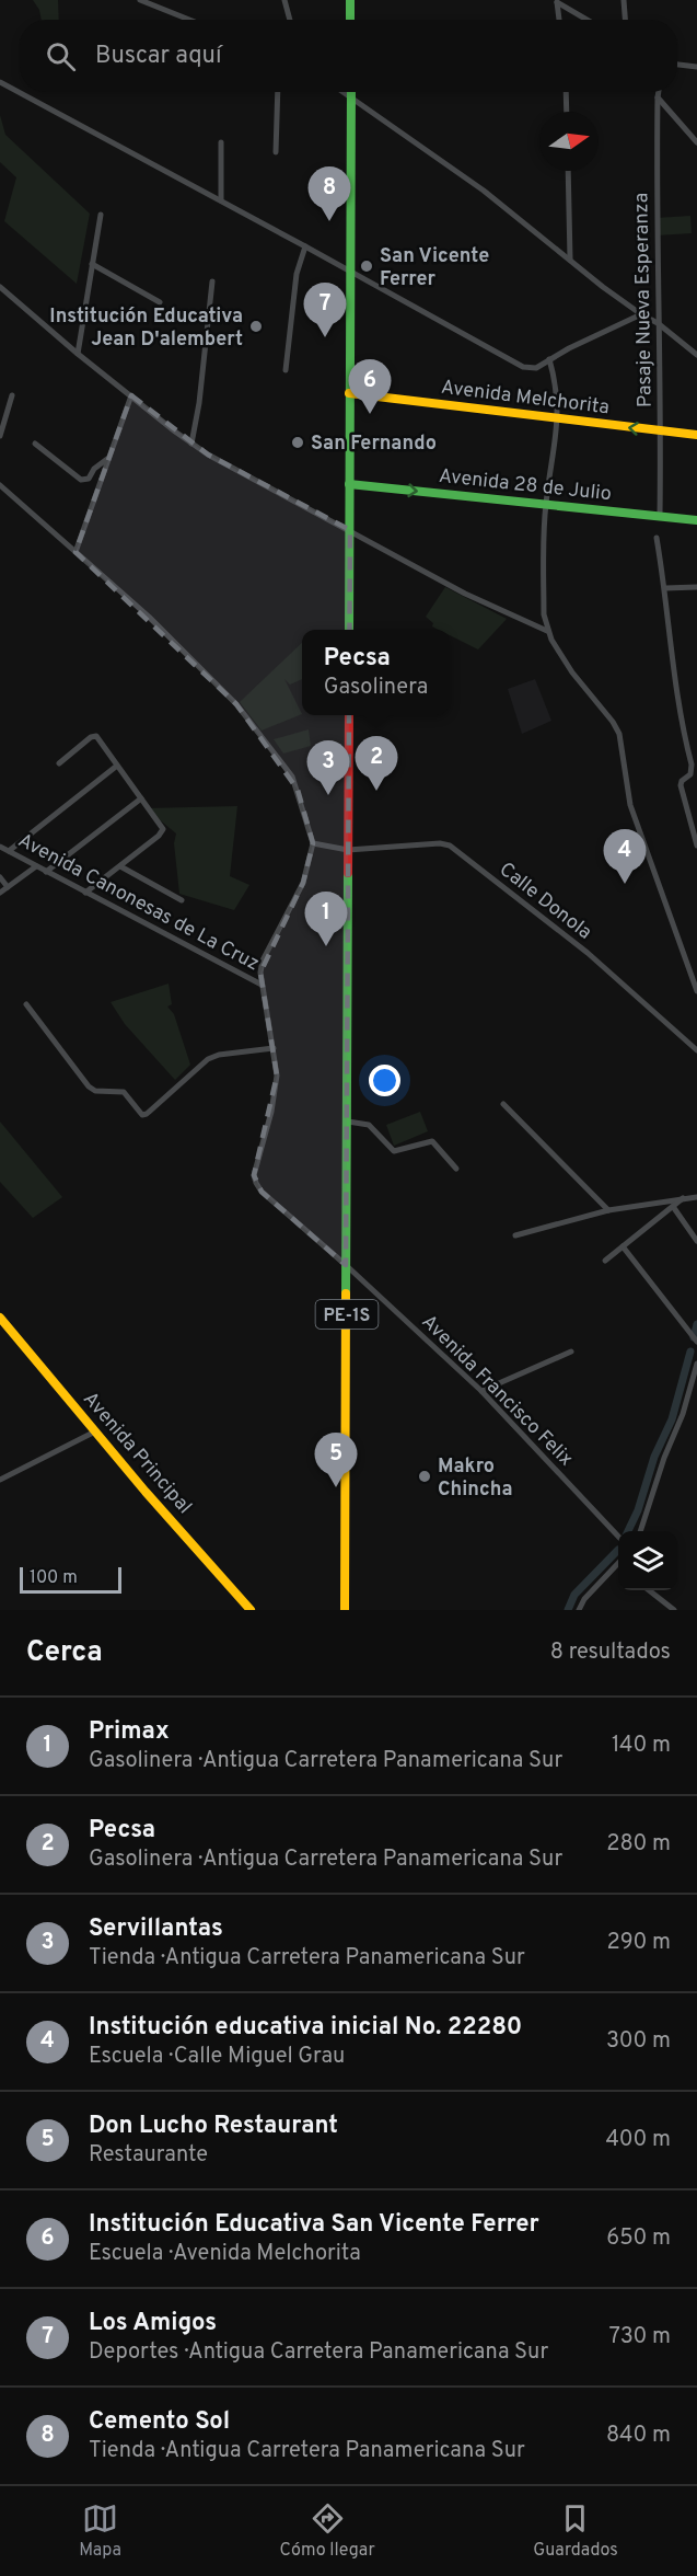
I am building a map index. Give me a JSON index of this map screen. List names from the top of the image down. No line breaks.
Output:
{"streets":{"main road":["Avenida Melchorita","Avenida 28 de Julio","PE-1S","Avenida Principal"],"street":["Pasaje Nueva Esperanza","Calle Donola","Avenida Canonesas de La Cruz","Avenida Francisco Felix"]},"crossings":[["Pasaje Nueva Esperanza","Avenida Melchorita"],["Pasaje Nueva Esperanza","Avenida 28 de Julio"],["Calle Donola","PE-1S"],["PE-1S","Avenida Francisco Felix"]],"one_way":["Avenida 28 de Julio"],"places":["San Vicente Ferrer","Institución Educativa Jean D'alembert","San Fernando","Makro Chincha"],"scale_bar":"100 m","north":"right","page":{"search":"Buscar aquí","pins":["8","7","6","2","3","4","1","5"],"popup":["Pecsa","Gasolinera"],"scale":"100 m","heading":["Cerca","8 resultados"],"list":[{"mark":"1","name":"Primax","note":"Gasolinera · Antigua Carretera Panamericana Sur","value":"140 m"},{"mark":"2","name":"Pecsa","note":"Gasolinera · Antigua Carretera Panamericana Sur","value":"280 m"},{"mark":"3","name":"Servillantas","note":"Tienda · Antigua Carretera Panamericana Sur","value":"290 m"},{"mark":"4","name":"Institución educativa inicial No. 22280","note":"Escuela · Calle Miguel Grau","value":"300 m"},{"mark":"5","name":"Don Lucho Restaurant","note":"Restaurante","value":"400 m"},{"mark":"6","name":"Institución Educativa San Vicente Ferrer","note":"Escuela · Avenida Melchorita","value":"650 m"},{"mark":"7","name":"Los Amigos","note":"Deportes · Antigua Carretera Panamericana Sur","value":"730 m"},{"mark":"8","name":"Cemento Sol","note":"Tienda · Antigua Carretera Panamericana Sur","value":"840 m"}],"nav":["Mapa","Cómo llegar","Guardados"]}}
